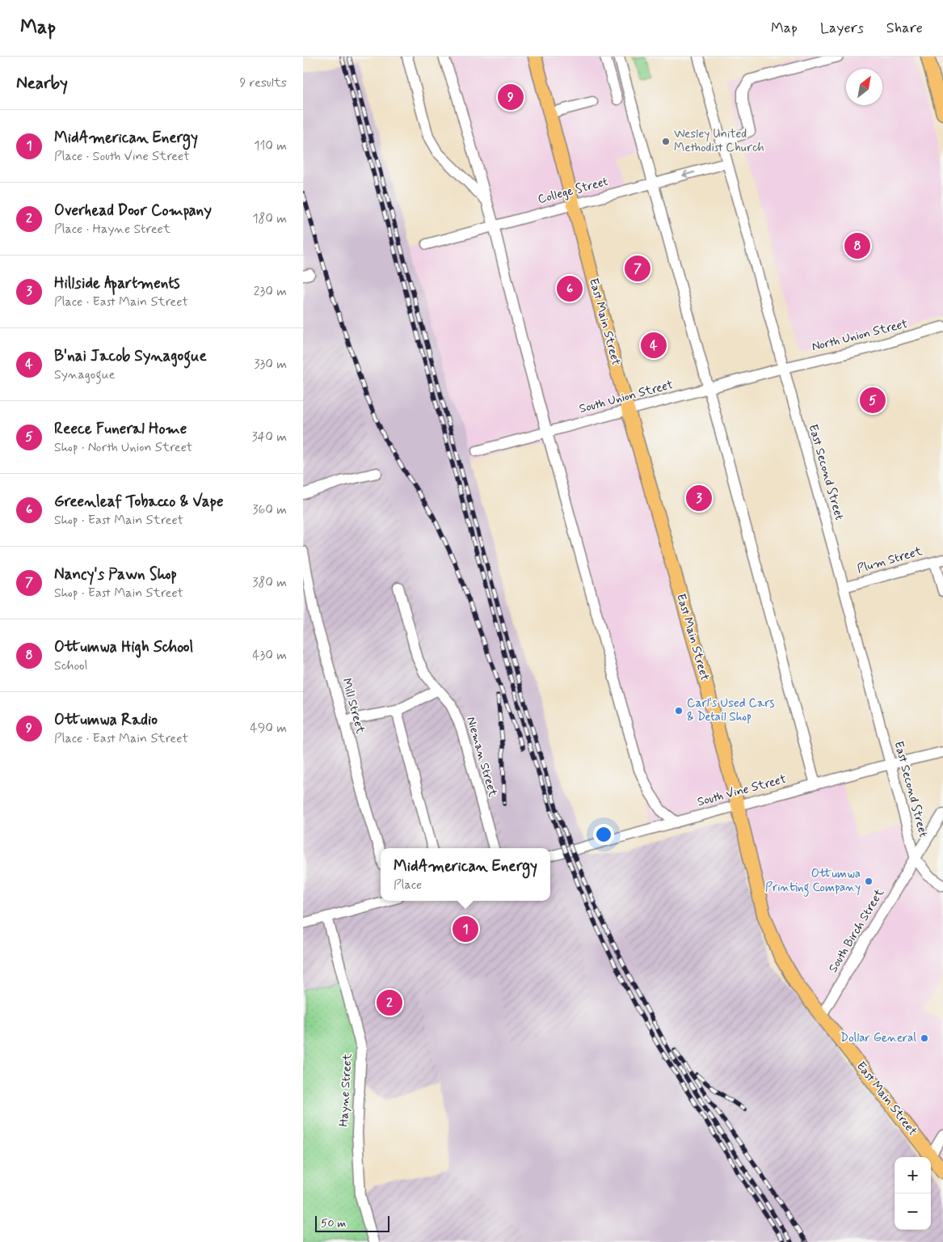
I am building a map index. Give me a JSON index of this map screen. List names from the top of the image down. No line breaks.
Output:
{"streets":{"main road":["East Main Street"],"street":["College Street","North Union Street","South Union Street","East Second Street","Plum Street","Mill Street","Nieman Street","South Vine Street","South Birch Street","Hayne Street"]},"crossings":[["College Street","East Main Street"],["College Street","East Second Street"],["East Main Street","South Union Street"],["East Main Street","South Vine Street"],["East Main Street","South Birch Street"],["North Union Street","South Union Street"],["North Union Street","East Second Street"],["South Union Street","East Second Street"],["East Second Street","Plum Street"],["East Second Street","South Vine Street"],["East Second Street","South Birch Street"]],"places":["Wesley United Methodist Church","Carl's Used Cars & Detail Shop","Ottumwa Printing Company","Dollar General"],"scale_bar":"50 m","north":"top right","page":{"header":"Map","nav":["Map","Layers","Share"],"heading":["Nearby","9 results"],"pins":["9","8","7","6","4","5","3","1","2"],"list":[{"mark":"1","name":"MidAmerican Energy","note":"Place · South Vine Street","value":"110 m"},{"mark":"2","name":"Overhead Door Company","note":"Place · Hayne Street","value":"180 m"},{"mark":"3","name":"Hillside Apartments","note":"Place · East Main Street","value":"230 m"},{"mark":"4","name":"B'nai Jacob Synagogue","note":"Synagogue","value":"330 m"},{"mark":"5","name":"Reece Funeral Home","note":"Shop · North Union Street","value":"340 m"},{"mark":"6","name":"Greenleaf Tobacco & Vape","note":"Shop · East Main Street","value":"360 m"},{"mark":"7","name":"Nancy's Pawn Shop","note":"Shop · East Main Street","value":"380 m"},{"mark":"8","name":"Ottumwa High School","note":"School","value":"430 m"},{"mark":"9","name":"Ottumwa Radio","note":"Place · East Main Street","value":"490 m"}],"popup":["MidAmerican Energy","Place"],"map_buttons":["+","−"],"scale":"50 m"}}
